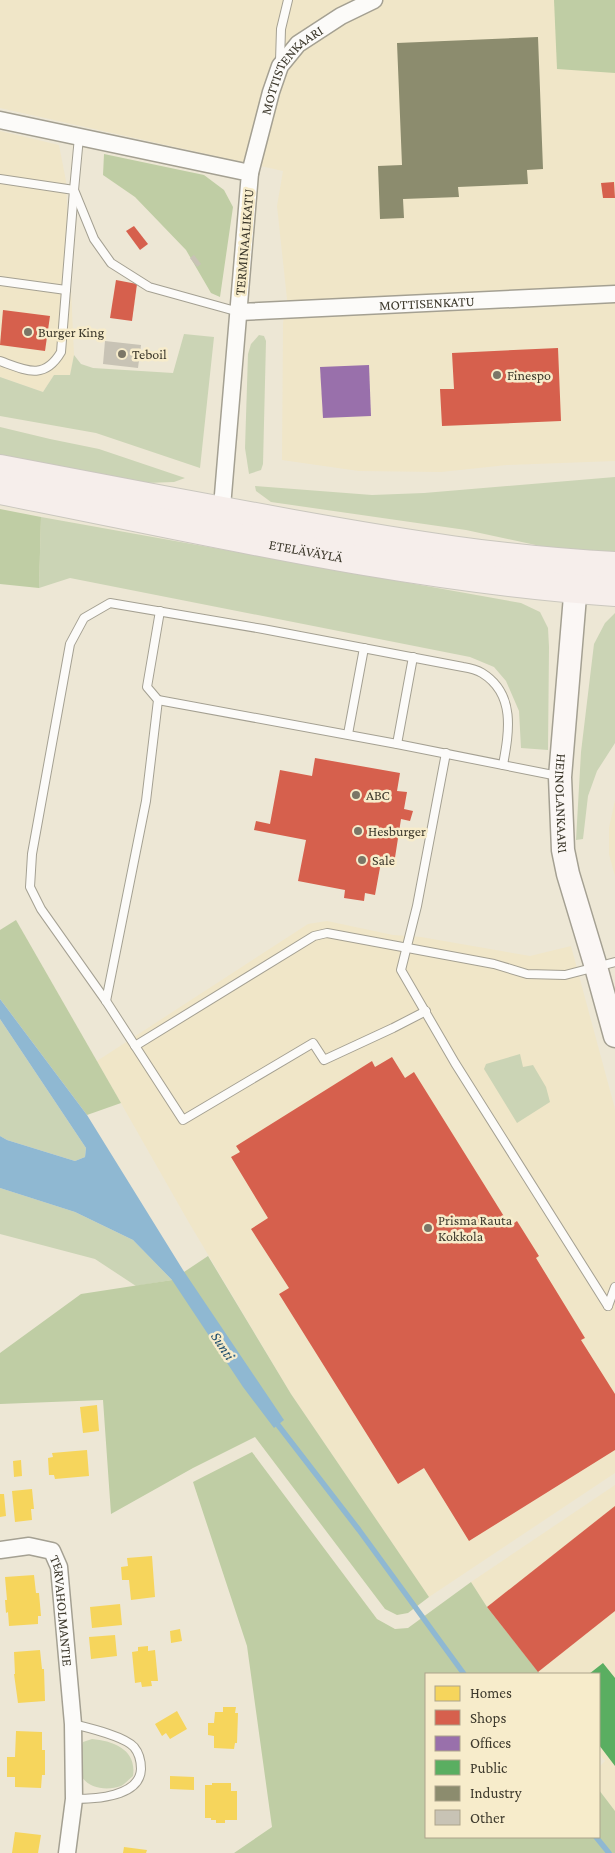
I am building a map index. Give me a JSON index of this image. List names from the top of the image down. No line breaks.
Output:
{"streets":{"highway":["ETELÄVÄYLÄ"],"street":["MOTTISTENKAARI","TERMINAALIKATU","MOTTISENKATU","HEINOLANKAARI","TERVAHOLMANTIE"]},"crossings":[["MOTTISTENKAARI","TERMINAALIKATU"],["TERMINAALIKATU","MOTTISENKATU"],["TERMINAALIKATU","ETELÄVÄYLÄ"],["ETELÄVÄYLÄ","HEINOLANKAARI"]],"water":["Sunti"],"places":["Burger King","Teboil","Finespo","ABC","Hesburger","Sale","Prisma Rauta Kokkola"],"legend":["Homes","Shops","Offices","Public","Industry","Other"]}
